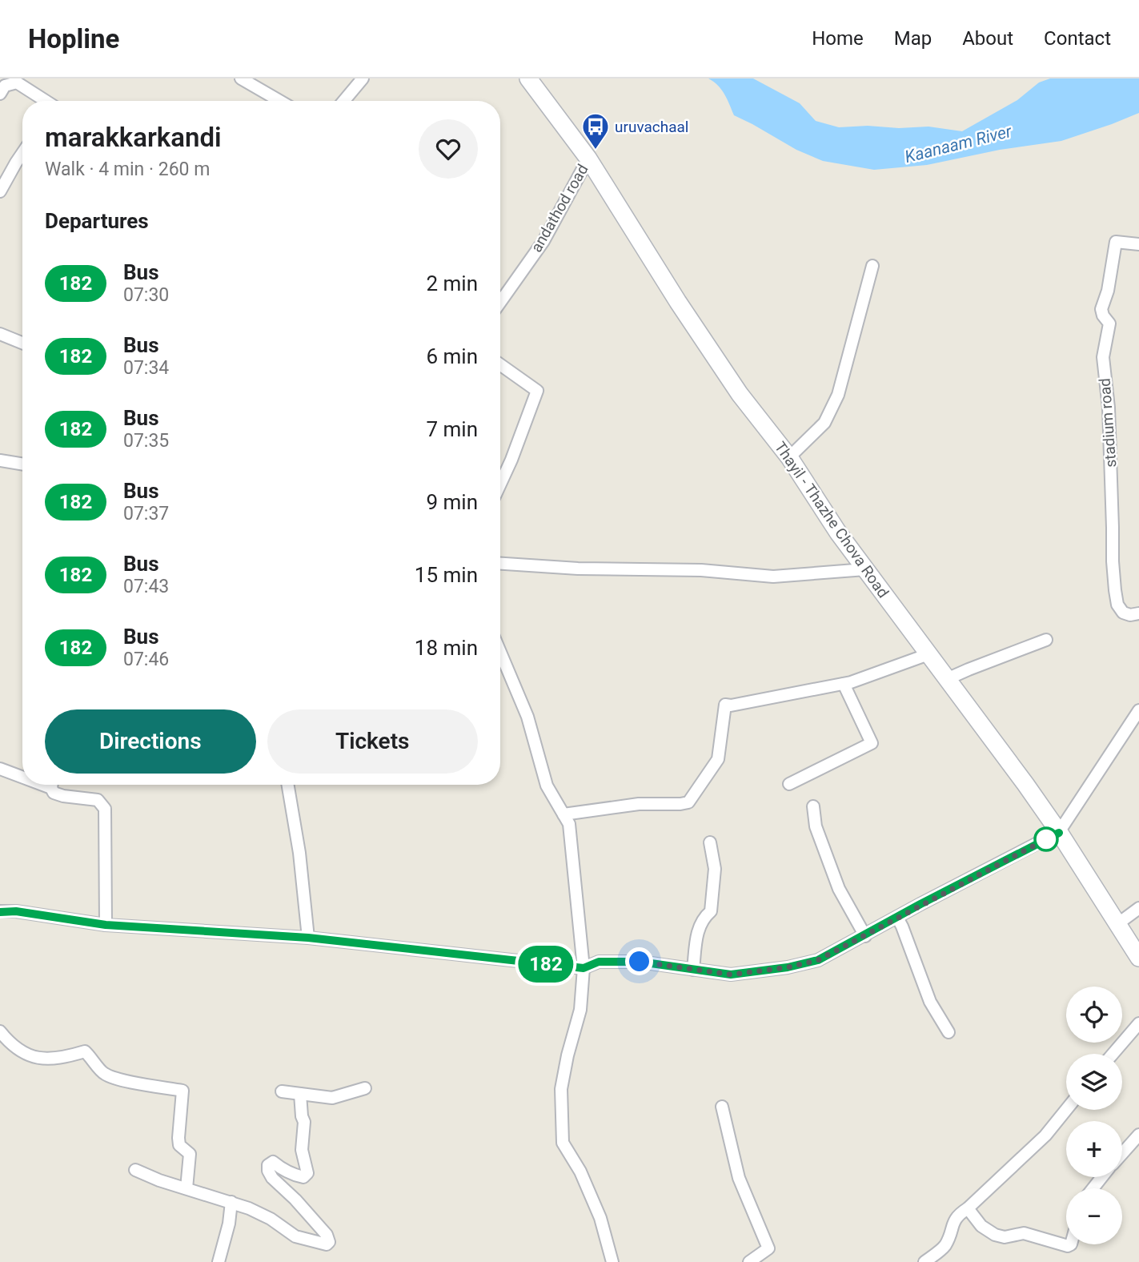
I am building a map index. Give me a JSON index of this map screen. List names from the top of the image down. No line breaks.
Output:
{"streets":{"street":["andathod road","stadium road","Thayil - Thazhe Chova Road"]},"crossings":[["andathod road","Thayil - Thazhe Chova Road"]],"water":["Kaanaam River"],"places":{"bus stop":["uruvachaal"]},"lines":["bus line 182"],"page":{"header":"Hopline","nav":["Home","Map","About","Contact"],"on_map":"182","heading":[["marakkarkandi","Walk · 4 min · 260 m"],"Departures"],"list":[{"mark":"182","name":"Bus","note":"07:30","value":"2 min"},{"mark":"182","name":"Bus","note":"07:34","value":"6 min"},{"mark":"182","name":"Bus","note":"07:35","value":"7 min"},{"mark":"182","name":"Bus","note":"07:37","value":"9 min"},{"mark":"182","name":"Bus","note":"07:43","value":"15 min"},{"mark":"182","name":"Bus","note":"07:46","value":"18 min"}],"buttons":["Directions","Tickets"],"map_buttons":["+","−"]}}
